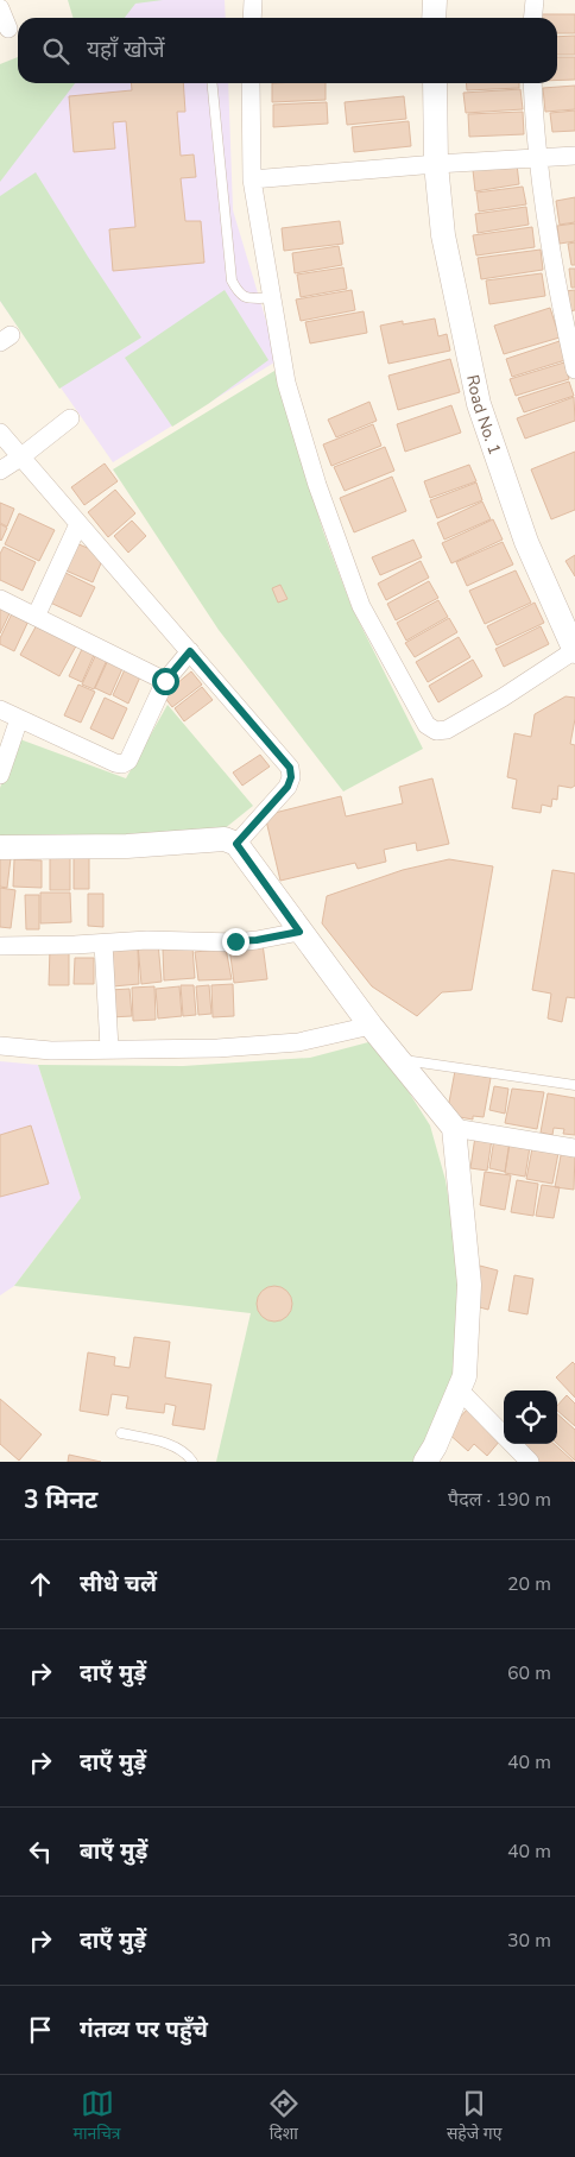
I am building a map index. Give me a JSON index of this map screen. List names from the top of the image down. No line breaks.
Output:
{"streets":{"street":["Road No. 1"]},"page":{"search":"यहाँ खोजें","heading":["3 मिनट","पैदल · 190 m"],"list":[["सीधे चलें","20 m"],["दाएँ मुड़ें","60 m"],["दाएँ मुड़ें","40 m"],["बाएँ मुड़ें","40 m"],["दाएँ मुड़ें","30 m"],"गंतव्य पर पहुँचे"],"nav":["मानचित्र","दिशा","सहेजे गए"]}}
